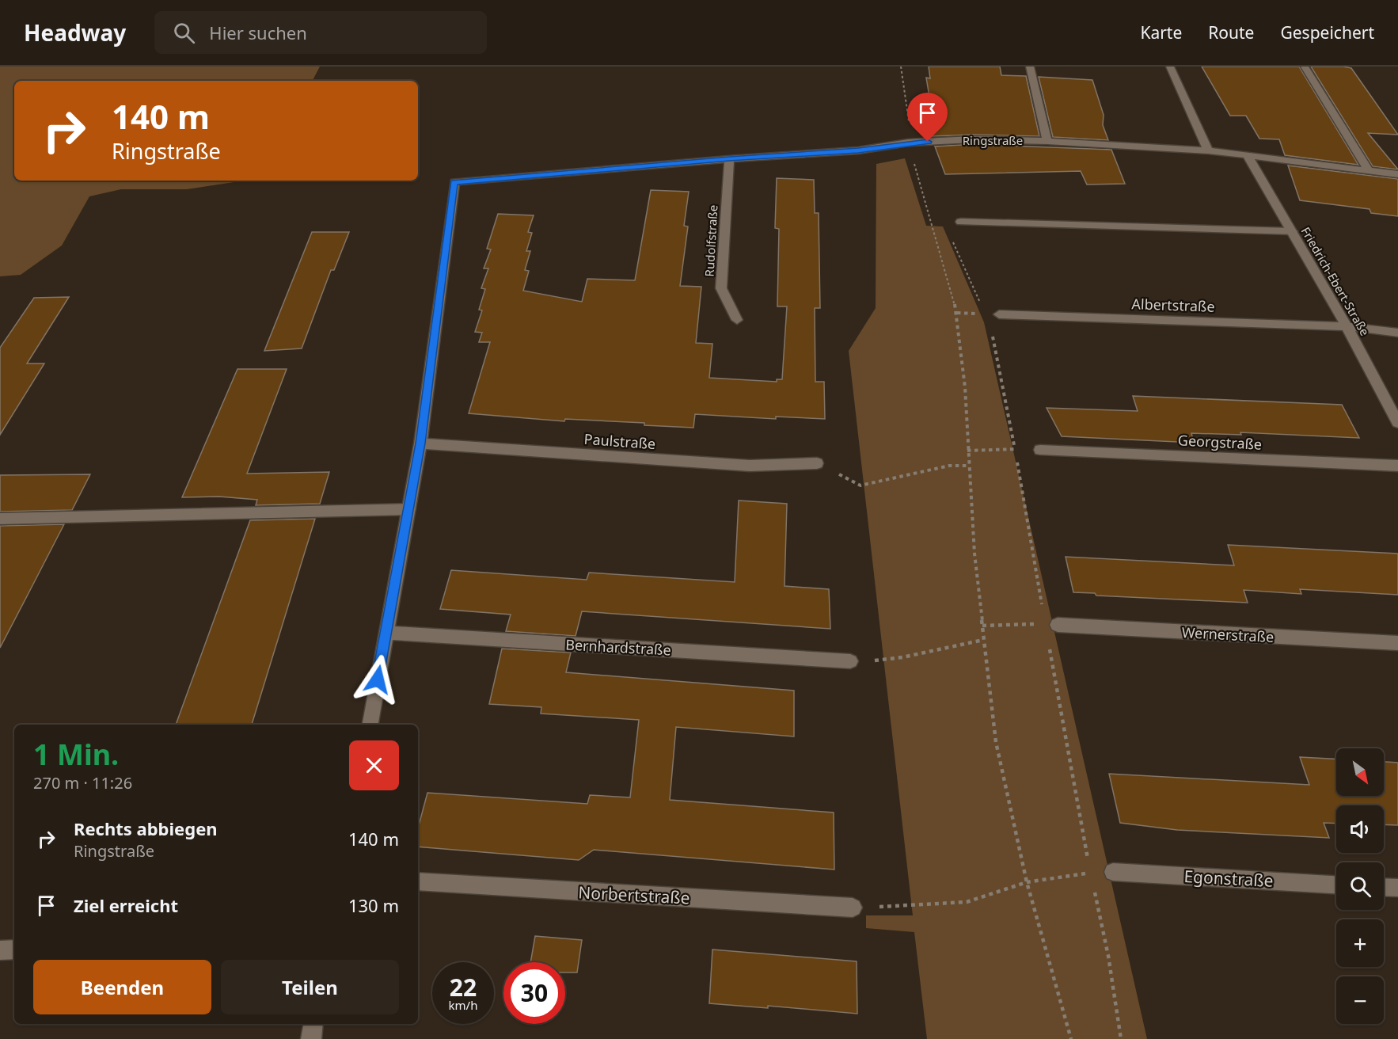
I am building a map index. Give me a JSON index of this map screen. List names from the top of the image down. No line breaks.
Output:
{"streets":{"street":["Ringstraße","Rudolfstraße","Friedrich-Ebert-Straße","Albertstraße","Paulstraße","Georgstraße","Wernerstraße","Bernhardstraße","Egonstraße","Norbertstraße"]},"crossings":[["Ringstraße","Rudolfstraße"],["Ringstraße","Friedrich-Ebert-Straße"],["Ringstraße","Paulstraße"],["Ringstraße","Bernhardstraße"],["Friedrich-Ebert-Straße","Albertstraße"]],"north":"bottom right","page":{"header":"Headway","search":"Hier suchen","nav":["Karte","Route","Gespeichert"],"turn":["140 m","Ringstraße"],"heading":["1 Min.","270 m · 11:26"],"map_buttons":["+","−"],"list":[{"name":"Rechts abbiegen","note":"Ringstraße","value":"140 m"},{"name":"Ziel erreicht","value":"130 m"}],"buttons":["Beenden","Teilen"],"speed":"22 km/h","limit":"30"}}
